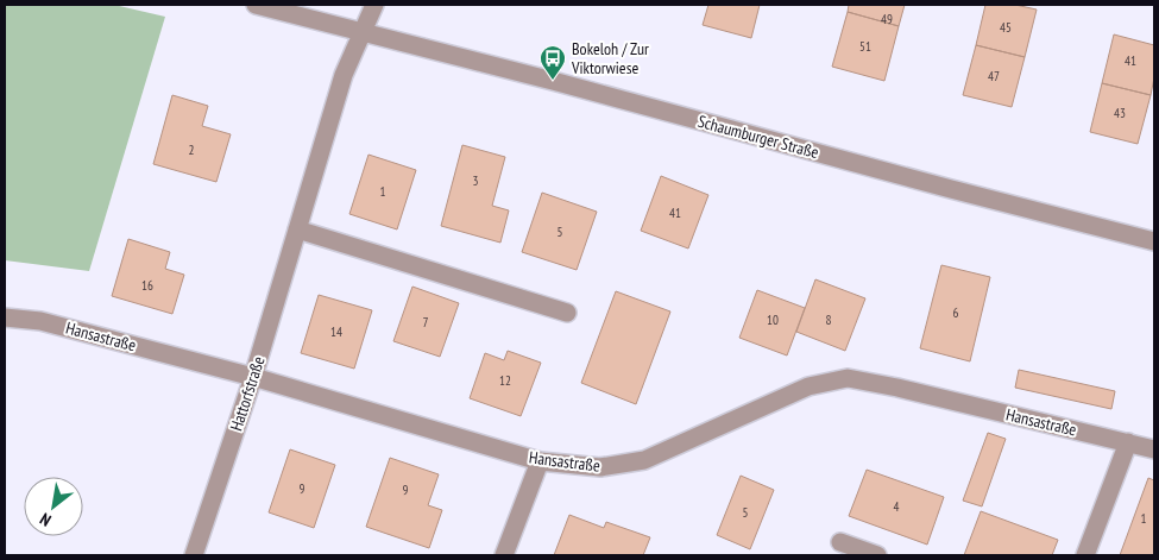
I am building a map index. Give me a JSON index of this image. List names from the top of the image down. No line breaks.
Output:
{"streets":{"street":["Schaumburger Straße","Hansastraße","Hattorfstraße"]},"crossings":[["Schaumburger Straße","Hattorfstraße"],["Hansastraße","Hattorfstraße"]],"places":{"bus stop":["Bokeloh / Zur Viktorwiese"]},"house_numbers":["49","45","51","41","47","43","2","3","1","41","5","16","6","10","8","7","14","12","9","9","4","5","1"],"north":"bottom left"}
